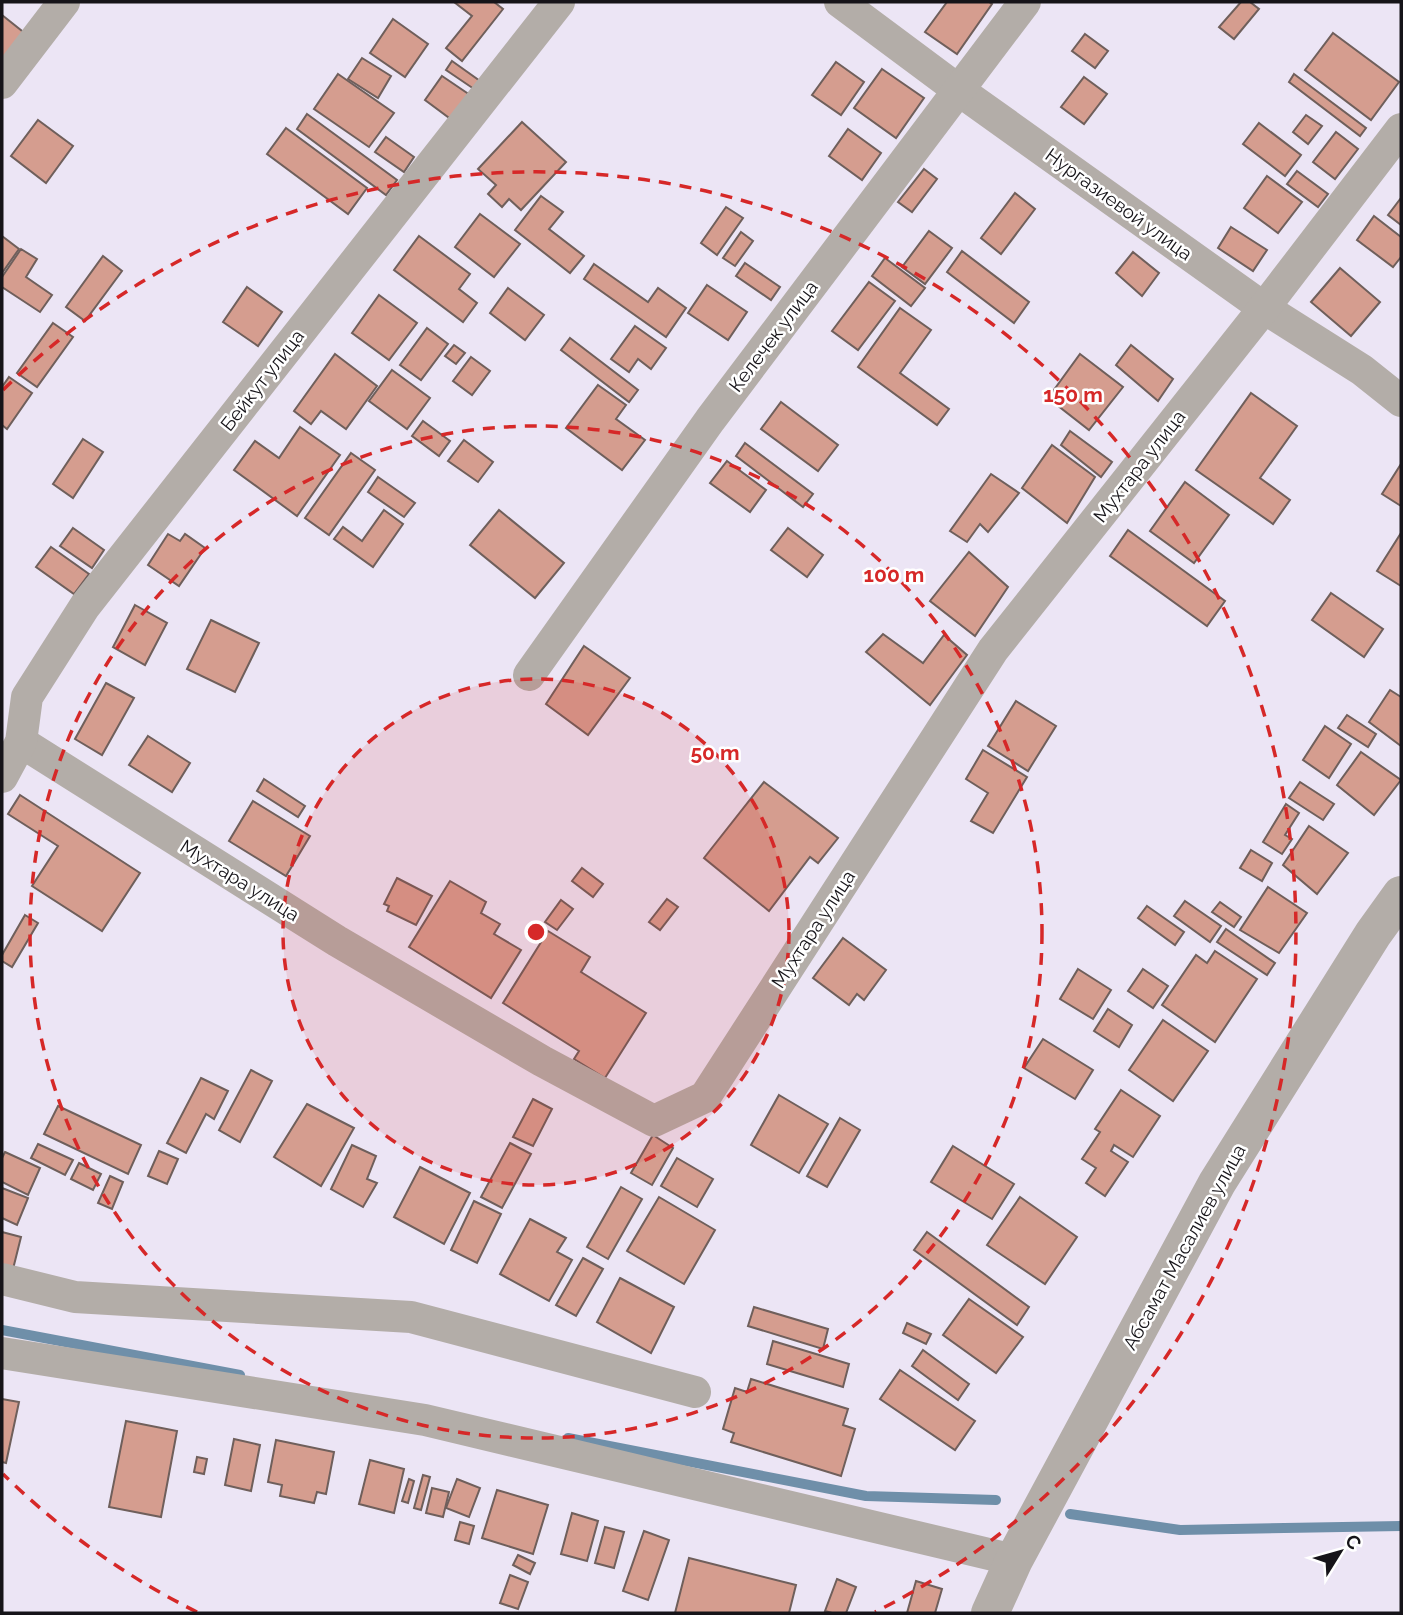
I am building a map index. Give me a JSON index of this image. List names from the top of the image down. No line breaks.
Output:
{"streets":{"street":["Нургазиевой улица","Келечек улица","Бейкут улица","Мухтара улица","Абсамат Масалиев улица"]},"crossings":[["Нургазиевой улица","Келечек улица"],["Нургазиевой улица","Мухтара улица"],["Бейкут улица","Мухтара улица"]],"north":"top right","rings":["150 m","100 m","50 m"]}
